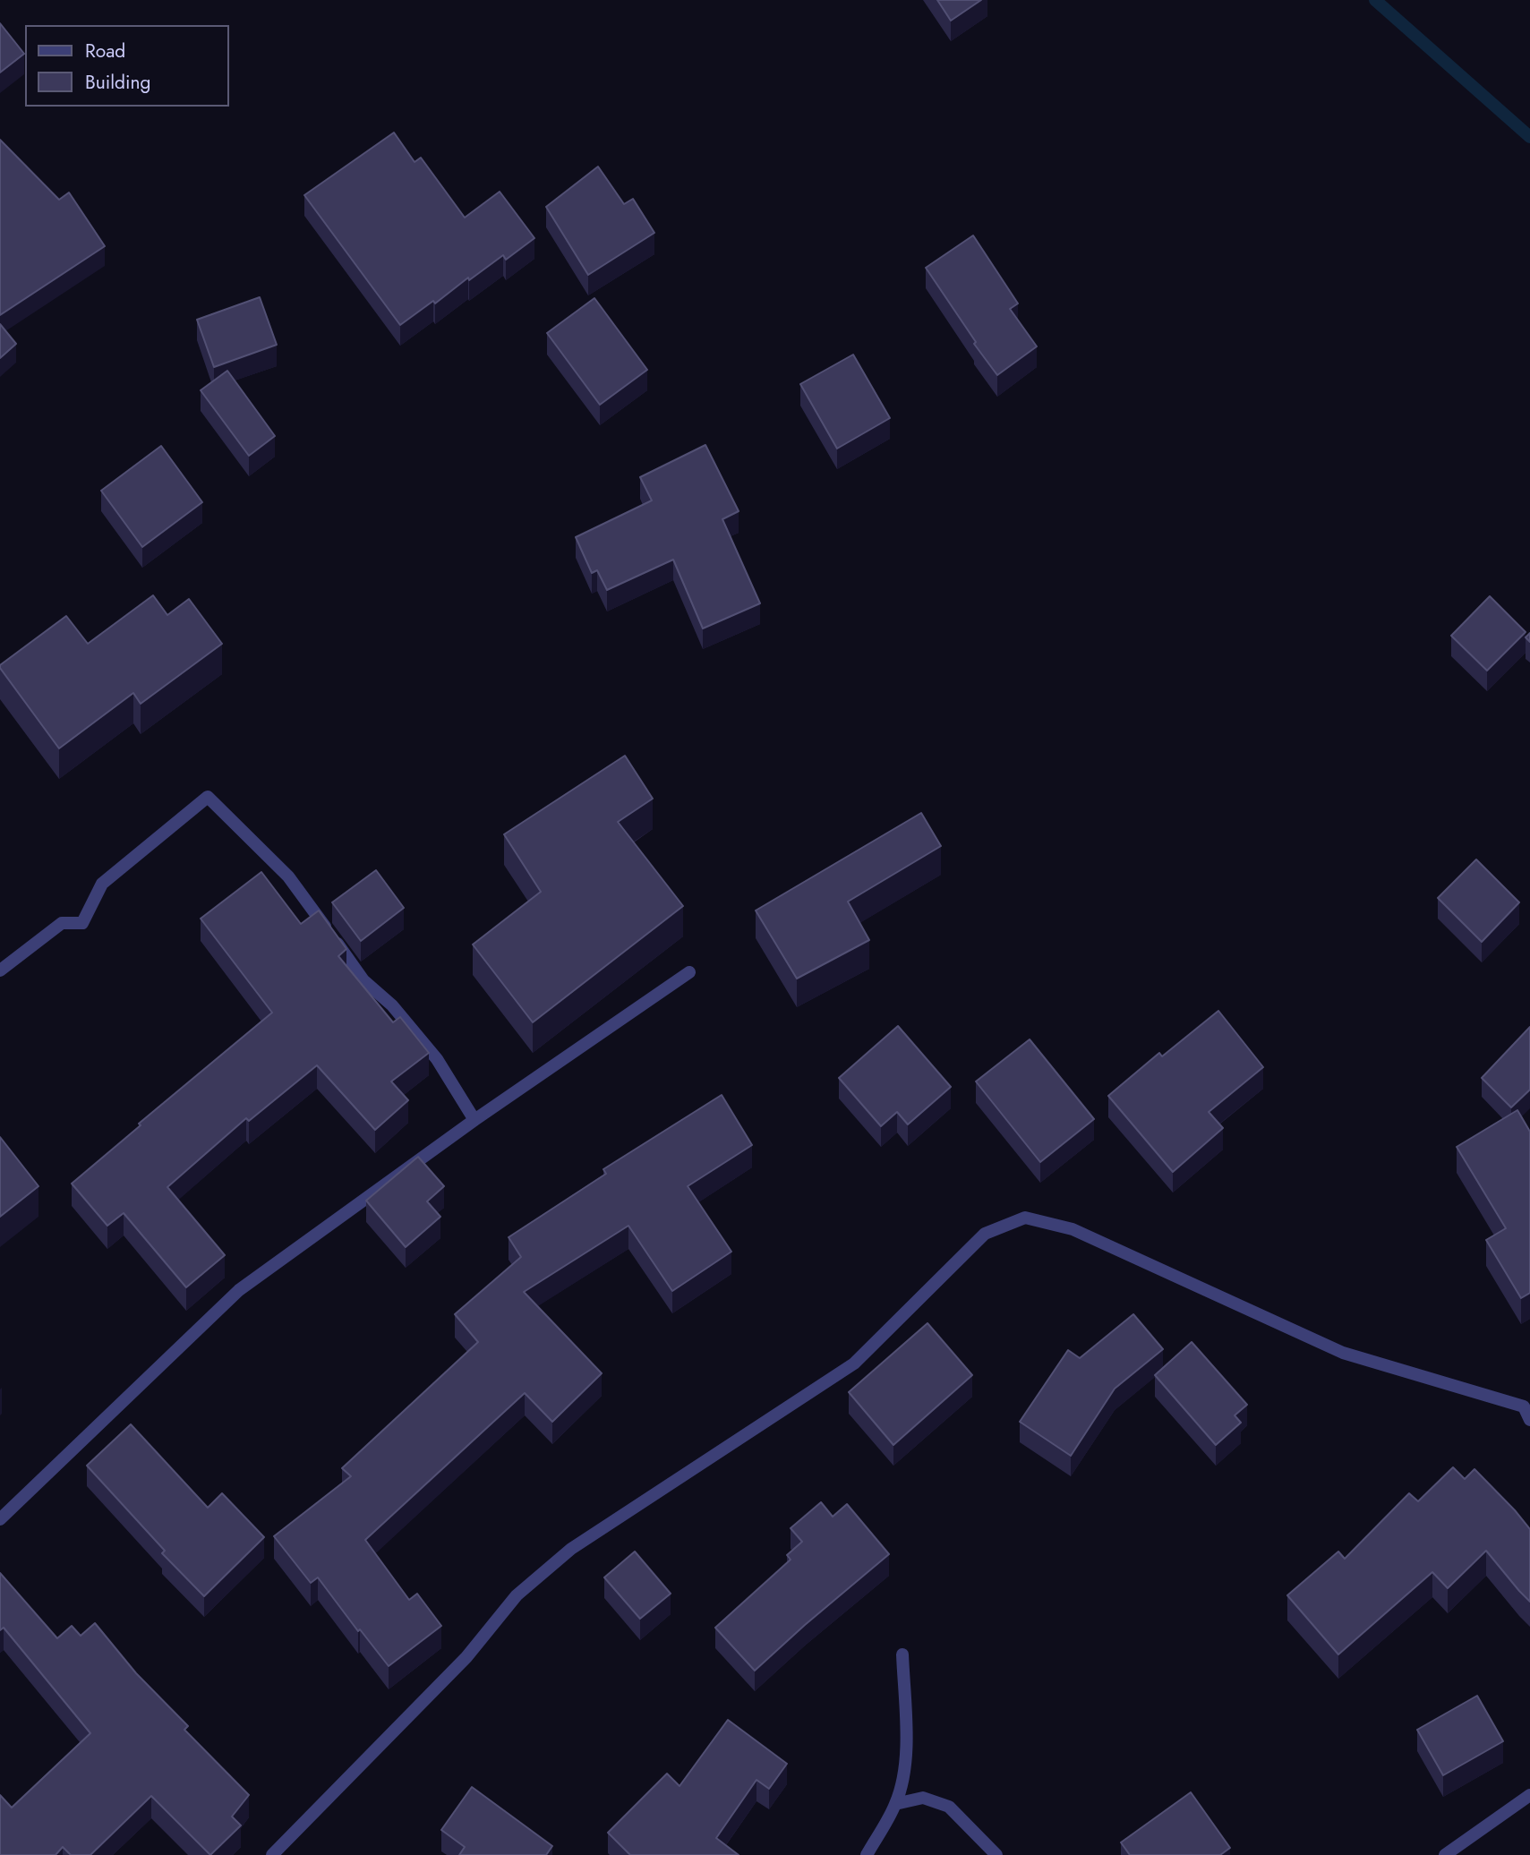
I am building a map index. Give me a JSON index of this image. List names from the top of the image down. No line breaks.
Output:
{"legend":["Road","Building"]}
